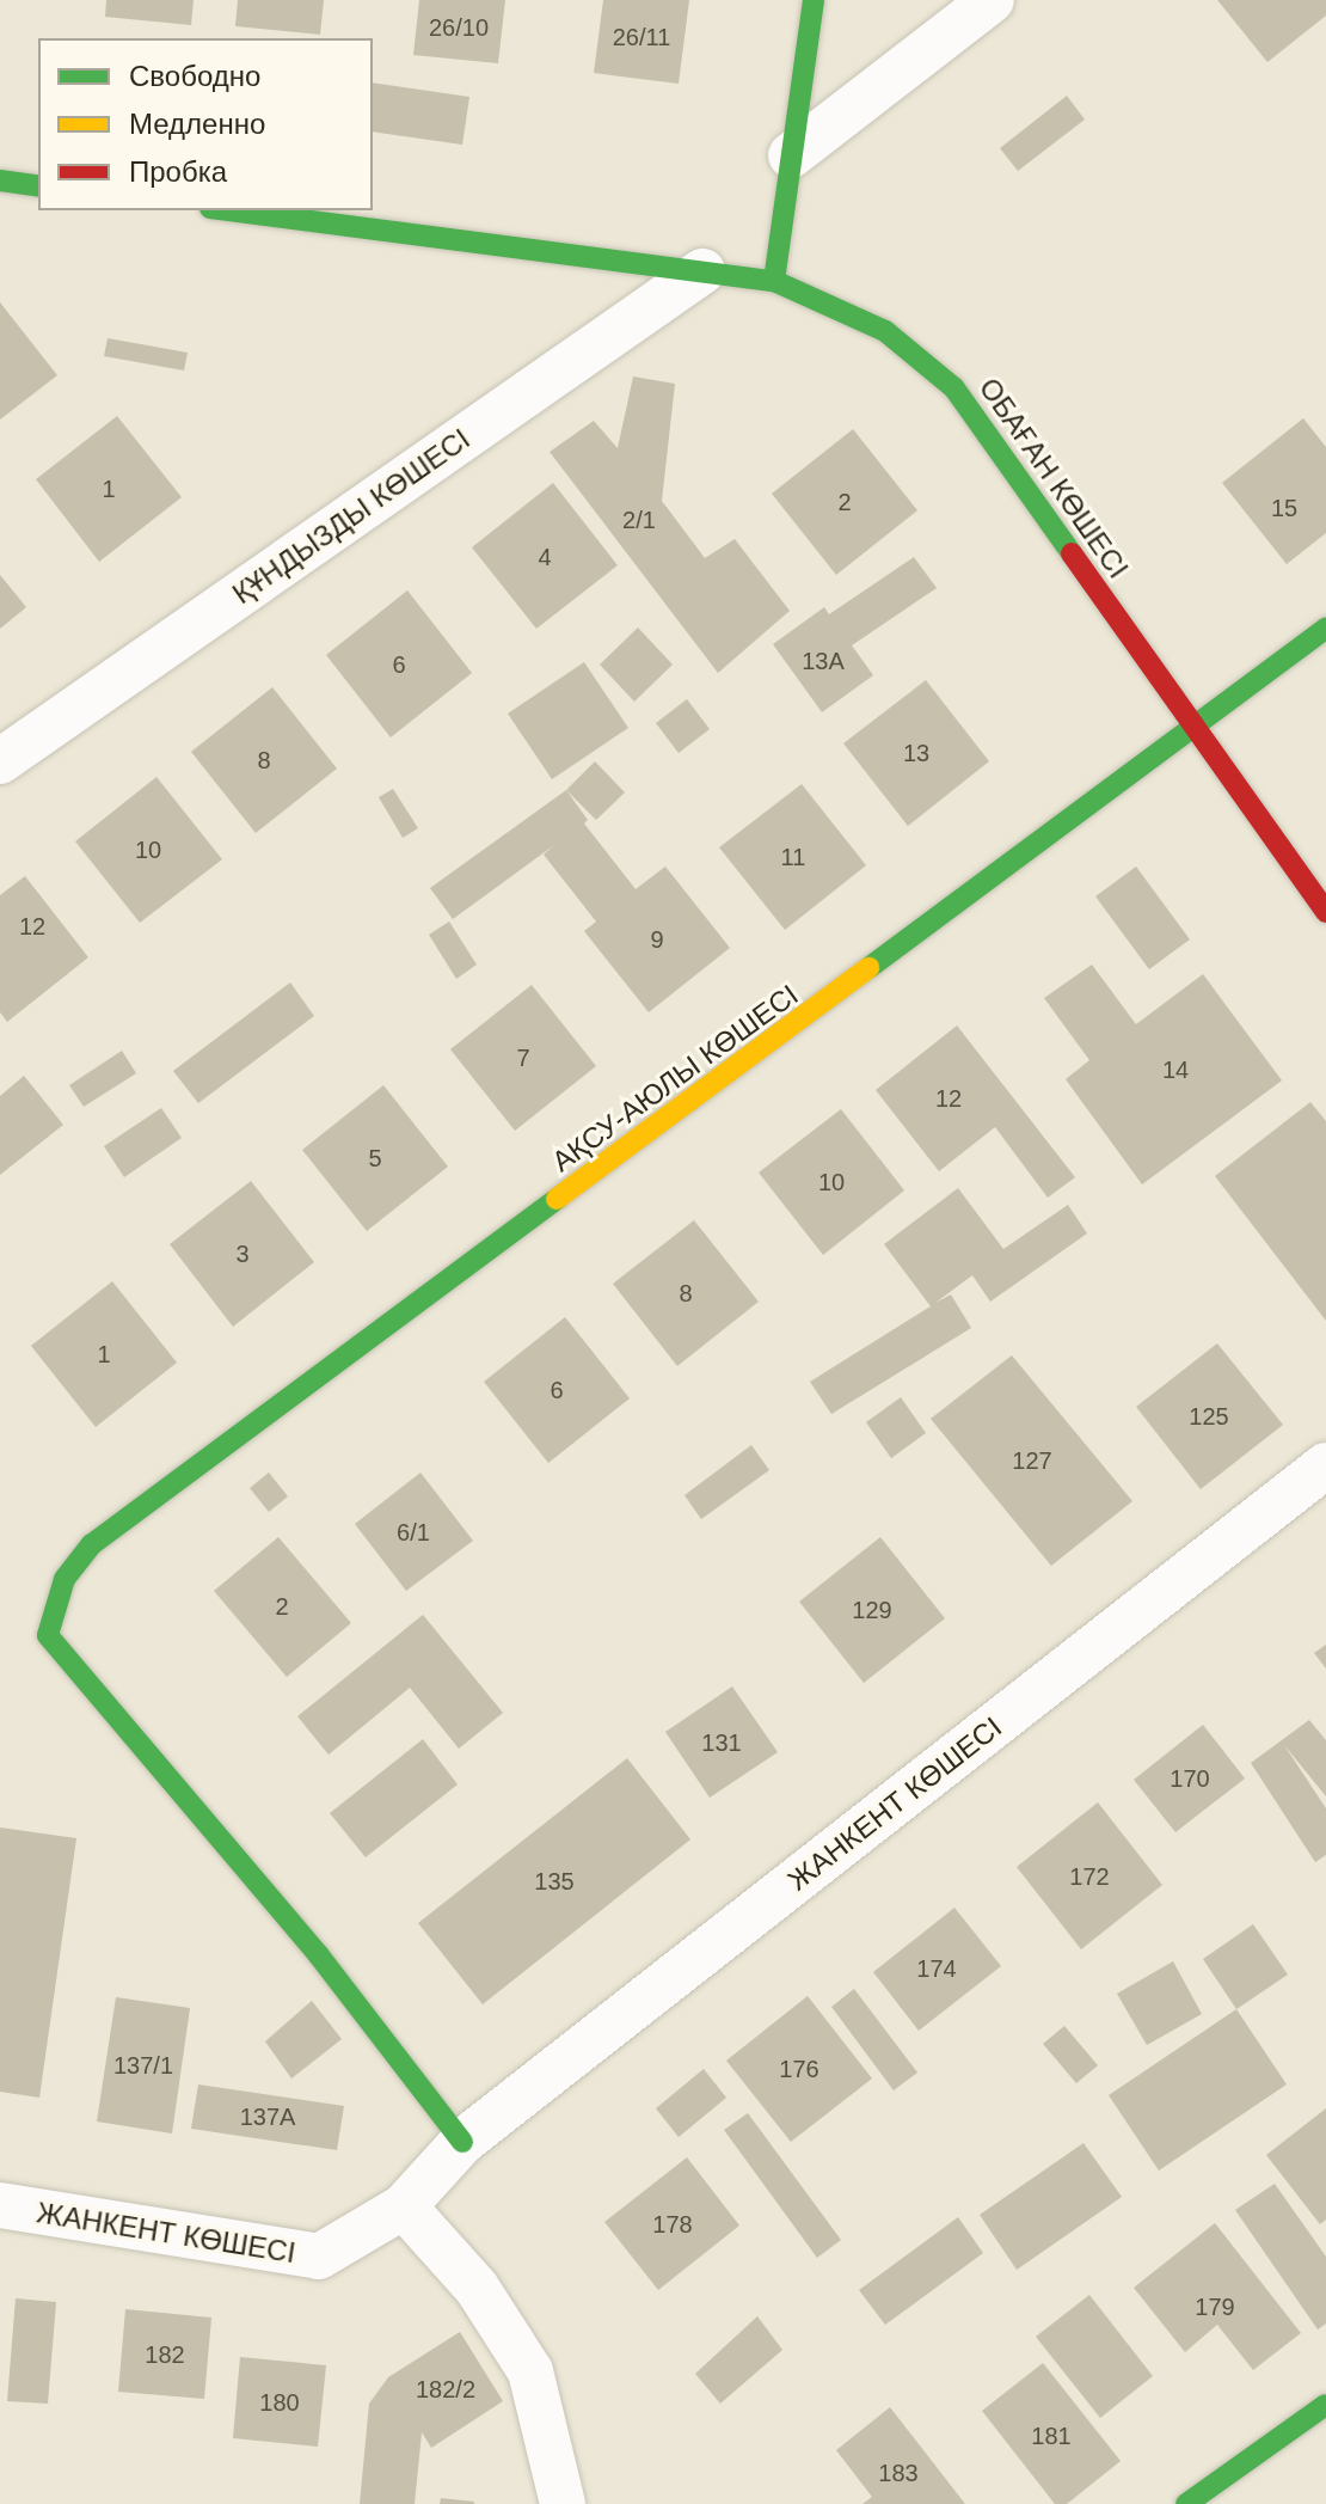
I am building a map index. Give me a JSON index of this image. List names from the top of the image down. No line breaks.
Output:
{"streets":{"street":["ОБАҒАН КӨШЕСІ","ҚҰНДЫЗДЫ КӨШЕСІ","АҚСУ-АЮЛЫ КӨШЕСІ","ЖАНКЕНТ КӨШЕСІ"]},"crossings":[["ОБАҒАН КӨШЕСІ","ҚҰНДЫЗДЫ КӨШЕСІ"],["ОБАҒАН КӨШЕСІ","АҚСУ-АЮЛЫ КӨШЕСІ"],["АҚСУ-АЮЛЫ КӨШЕСІ","ЖАНКЕНТ КӨШЕСІ"]],"house_numbers":["26/10","26/11","1","2","15","2/1","4","13А","6","13","8","10","11","12","9","7","14","12","5","10","3","8","1","6","125","127","6/1","2","129","131","170","172","135","174","137/1","176","137А","178","179","182","182/2","180","181","183"],"legend":["Свободно","Медленно","Пробка"]}
